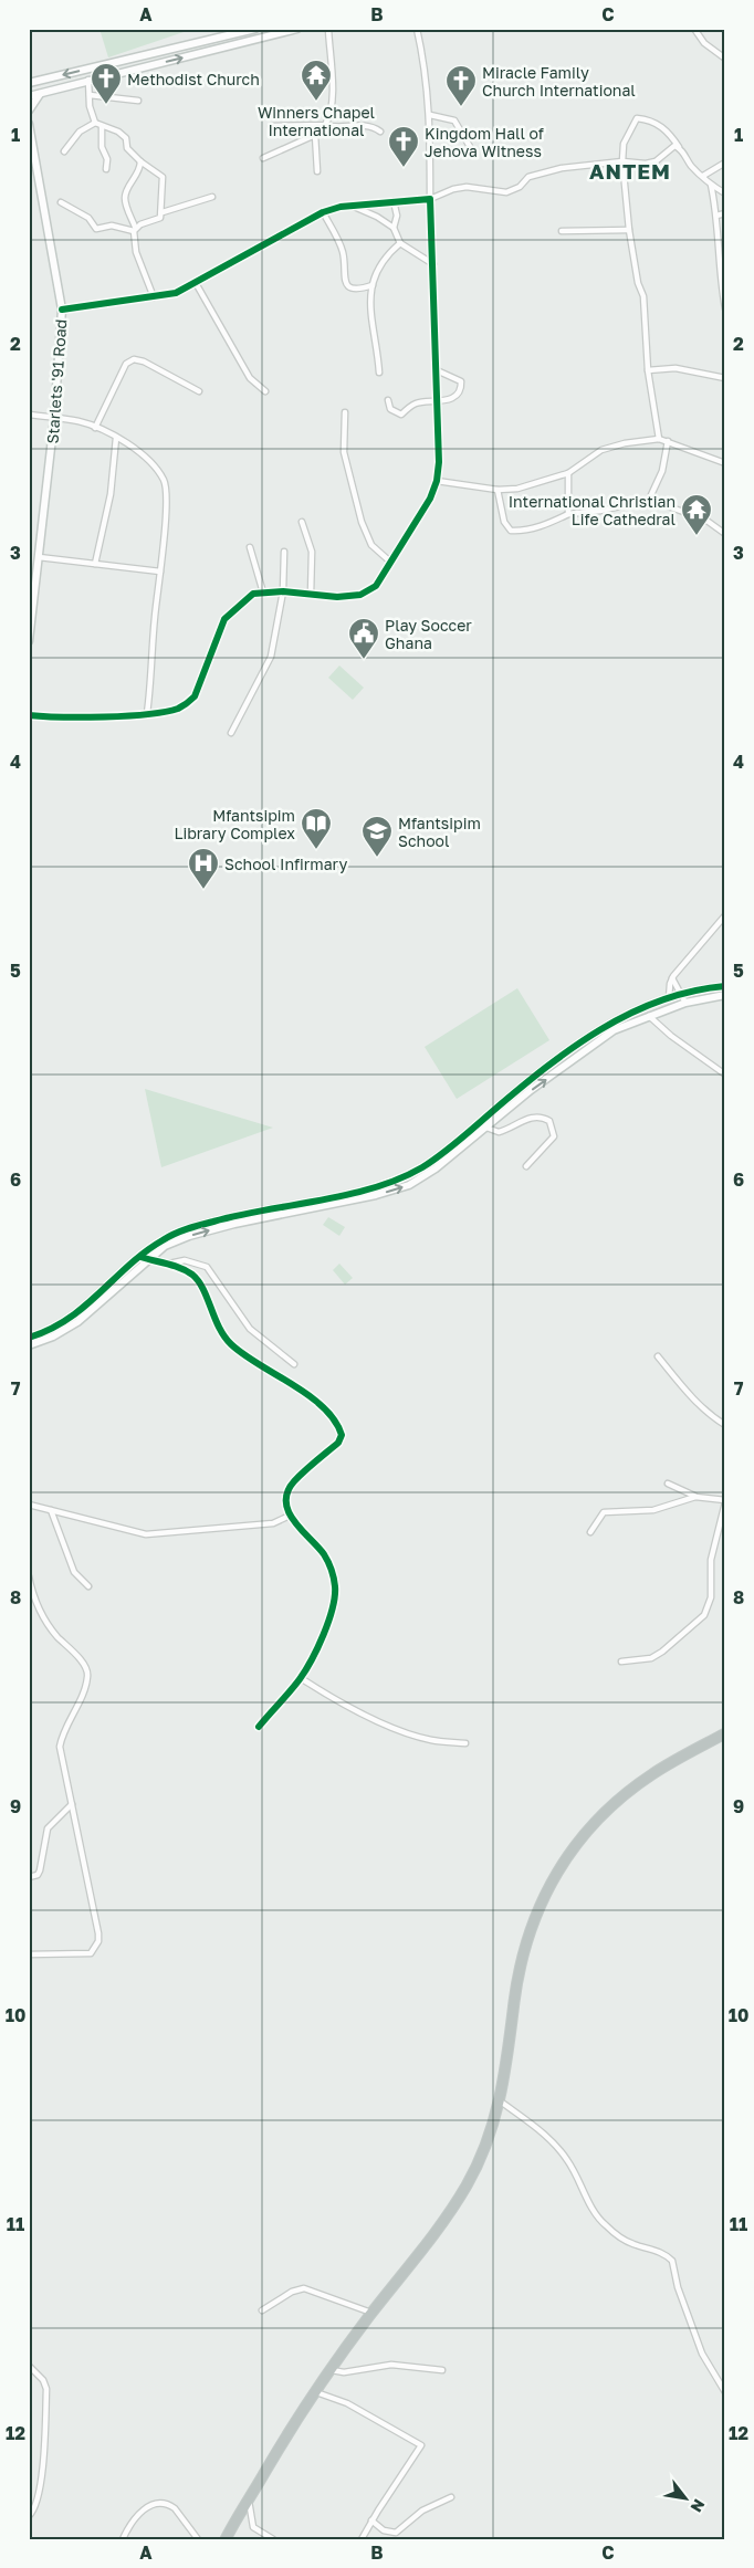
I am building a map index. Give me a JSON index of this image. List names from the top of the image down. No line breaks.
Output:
{"streets":{"street":["Starlets '91 Road"]},"districts":["ANTEM"],"places":{"temple":["Winners Chapel International","International Christian Life Cathedral"],"church":["Methodist Church","Miracle Family Church International","Kingdom Hall of Jehova Witness"],"public building":["Play Soccer Ghana"],"library":["Mfantsipim Library Complex"],"school or university":["Mfantsipim School"],"hospital":["School Infirmary"]},"north":"bottom right","grid":{"columns":["A","B","C"],"rows":["1","2","3","4","5","6","7","8","9","10","11","12"]}}
